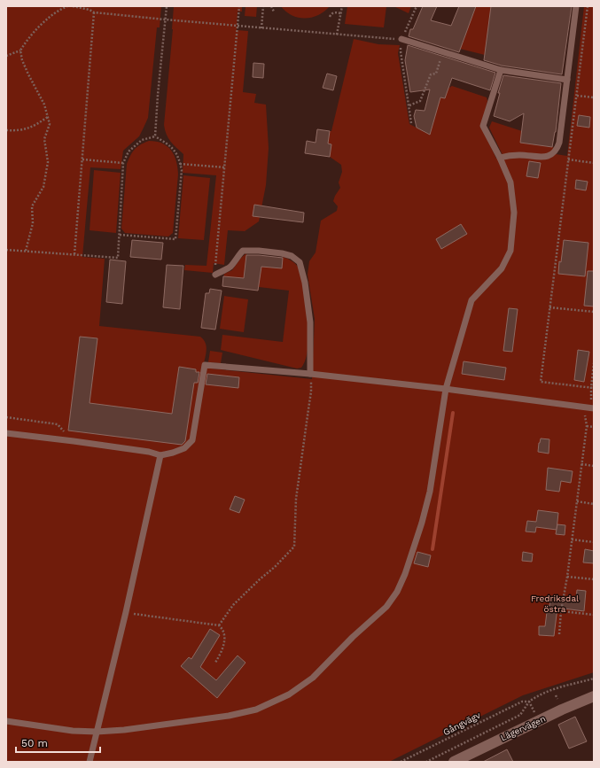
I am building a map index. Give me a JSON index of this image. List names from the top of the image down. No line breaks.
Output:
{"streets":{"street":["Lägervägen"],"path":["Gångvägv"]},"parks":["Fredriksdal östra"],"scale_bar":"50 m"}
